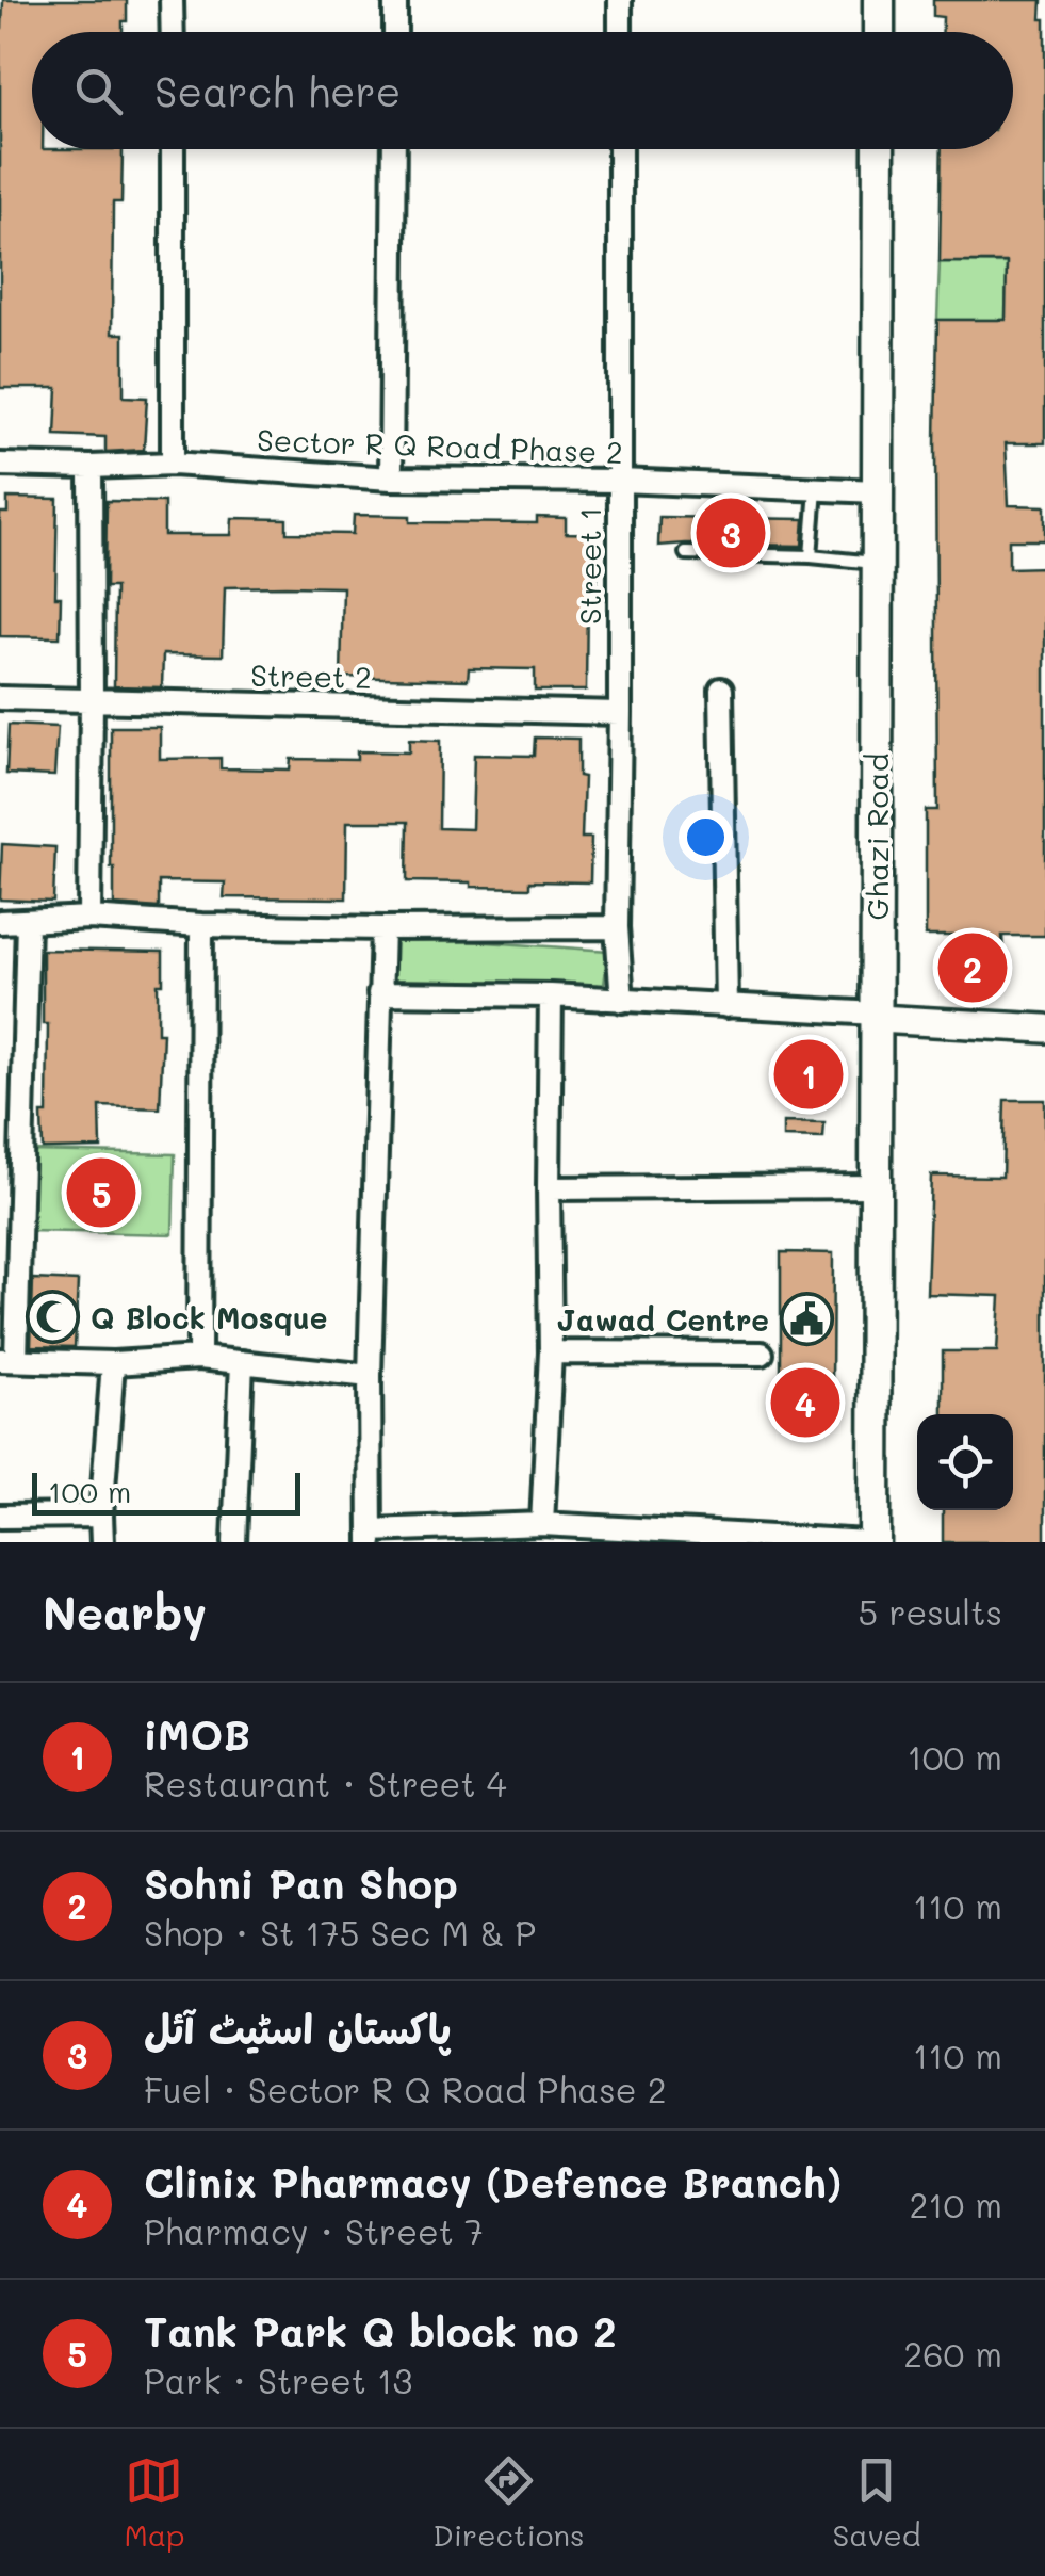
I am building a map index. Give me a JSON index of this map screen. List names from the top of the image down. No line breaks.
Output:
{"streets":{"main road":["Ghazi Road"],"street":["Sector R Q Road Phase 2","Street 1","Street 2"]},"crossings":[["Sector R Q Road Phase 2","Street 1"],["Sector R Q Road Phase 2","Ghazi Road"],["Street 1","Street 2"]],"places":{"mosque":["Q Block Mosque"],"public building":["Jawad Centre"]},"scale_bar":"100 m","page":{"search":"Search here","pins":["3","2","1","5","4"],"scale":"100 m","heading":["Nearby","5 results"],"list":[{"mark":"1","name":"iMOB","note":"Restaurant · Street 4","value":"100 m"},{"mark":"2","name":"Sohni Pan Shop","note":"Shop · St 175 Sec M & P","value":"110 m"},{"mark":"3","name":"پاکستان اسٹیٹ آئل","note":"Fuel · Sector R Q Road Phase 2","value":"110 m"},{"mark":"4","name":"Clinix Pharmacy (Defence Branch)","note":"Pharmacy · Street 7","value":"210 m"},{"mark":"5","name":"Tank Park Q block no 2","note":"Park · Street 13","value":"260 m"}],"nav":["Map","Directions","Saved"]}}
